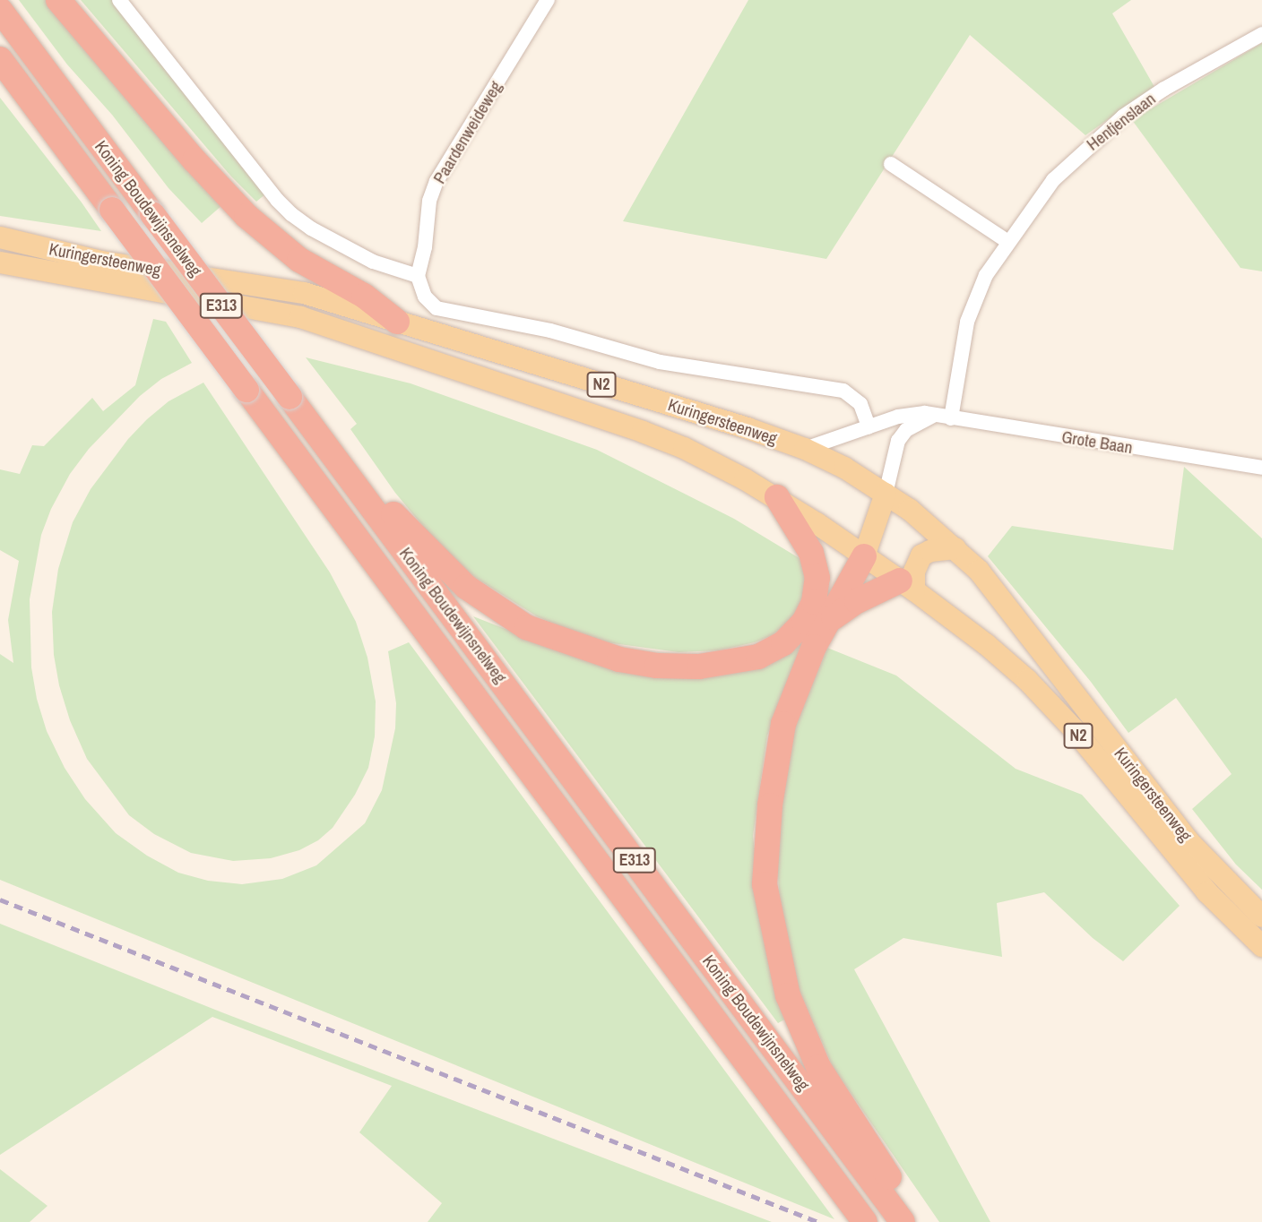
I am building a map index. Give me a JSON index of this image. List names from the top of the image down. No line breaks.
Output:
{"streets":{"highway":["Koning Boudewijnsnelweg","E313"],"main road":["Kuringersteenweg","N2"],"street":["Hentjenslaan","Paardenweideweg","Grote Baan"]},"crossings":[["Hentjenslaan","Grote Baan"],["Kuringersteenweg","Grote Baan"]]}
